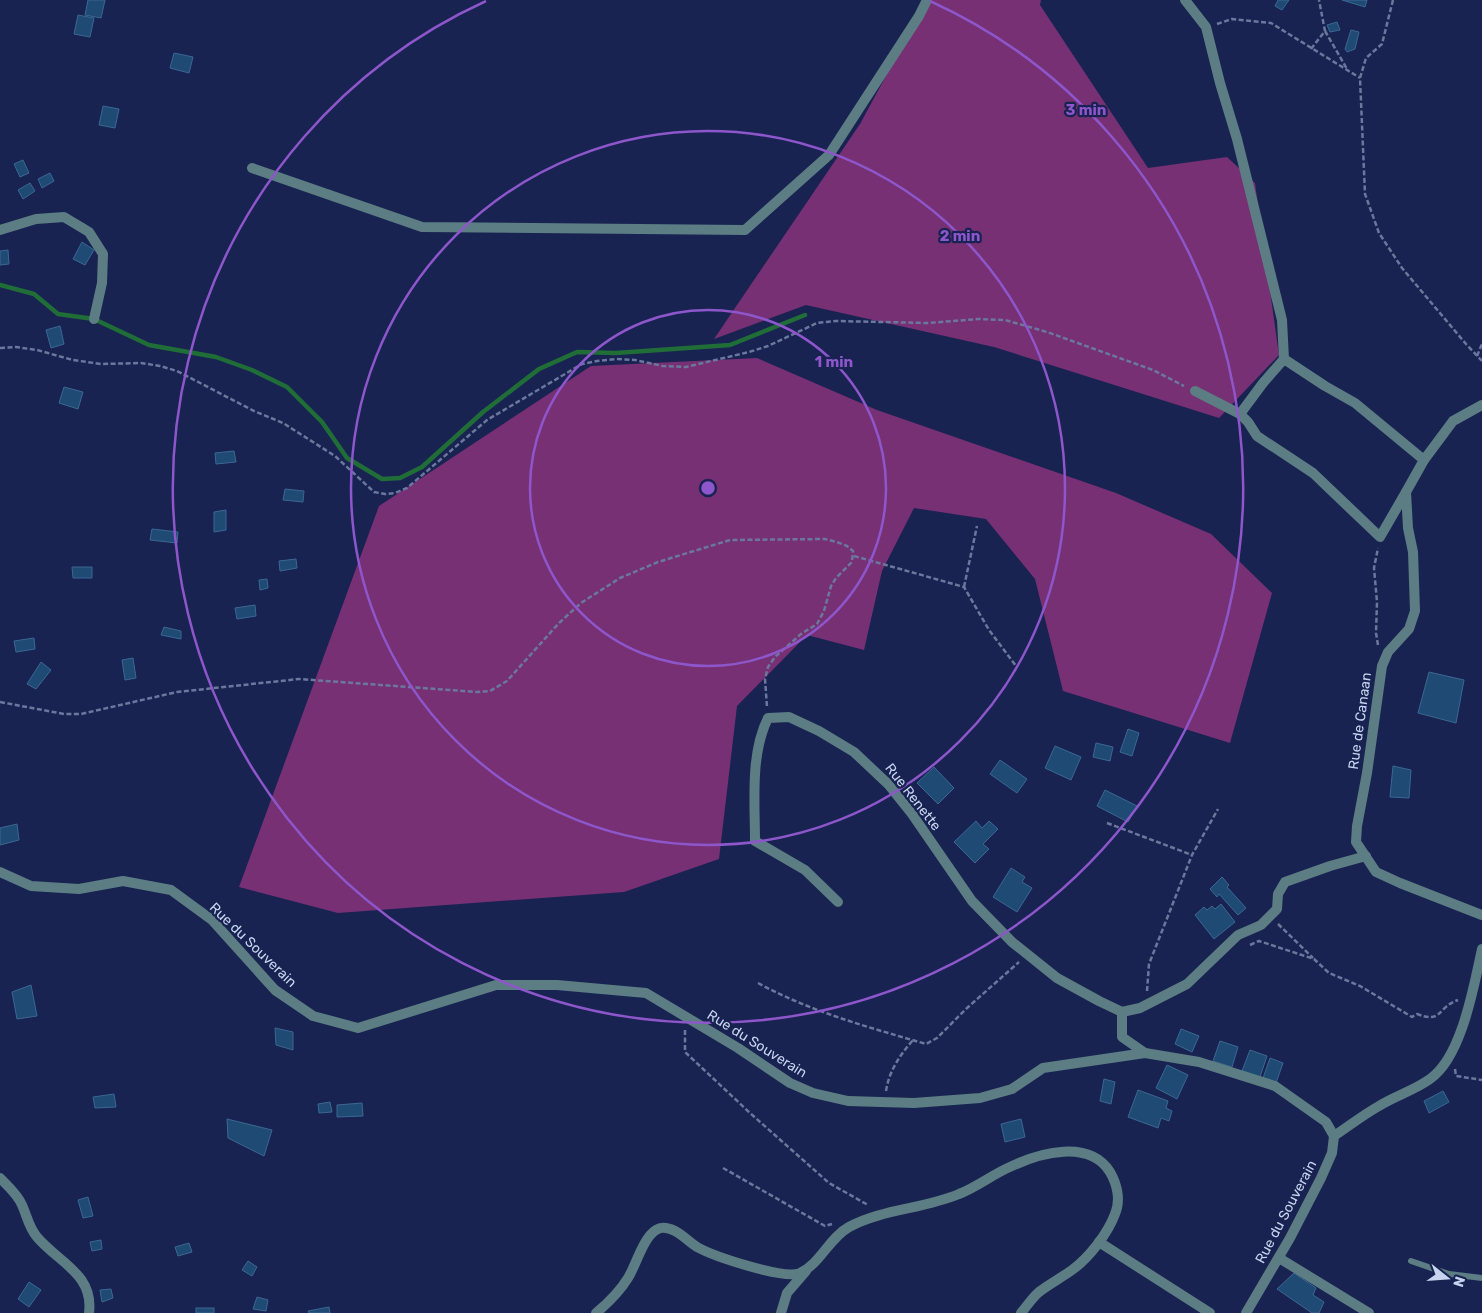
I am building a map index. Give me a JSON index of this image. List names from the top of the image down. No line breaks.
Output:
{"streets":{"street":["Rue de Canaan","Rue Renette","Rue du Souverain"]},"north":"right","rings":["3 min","2 min","1 min"]}
